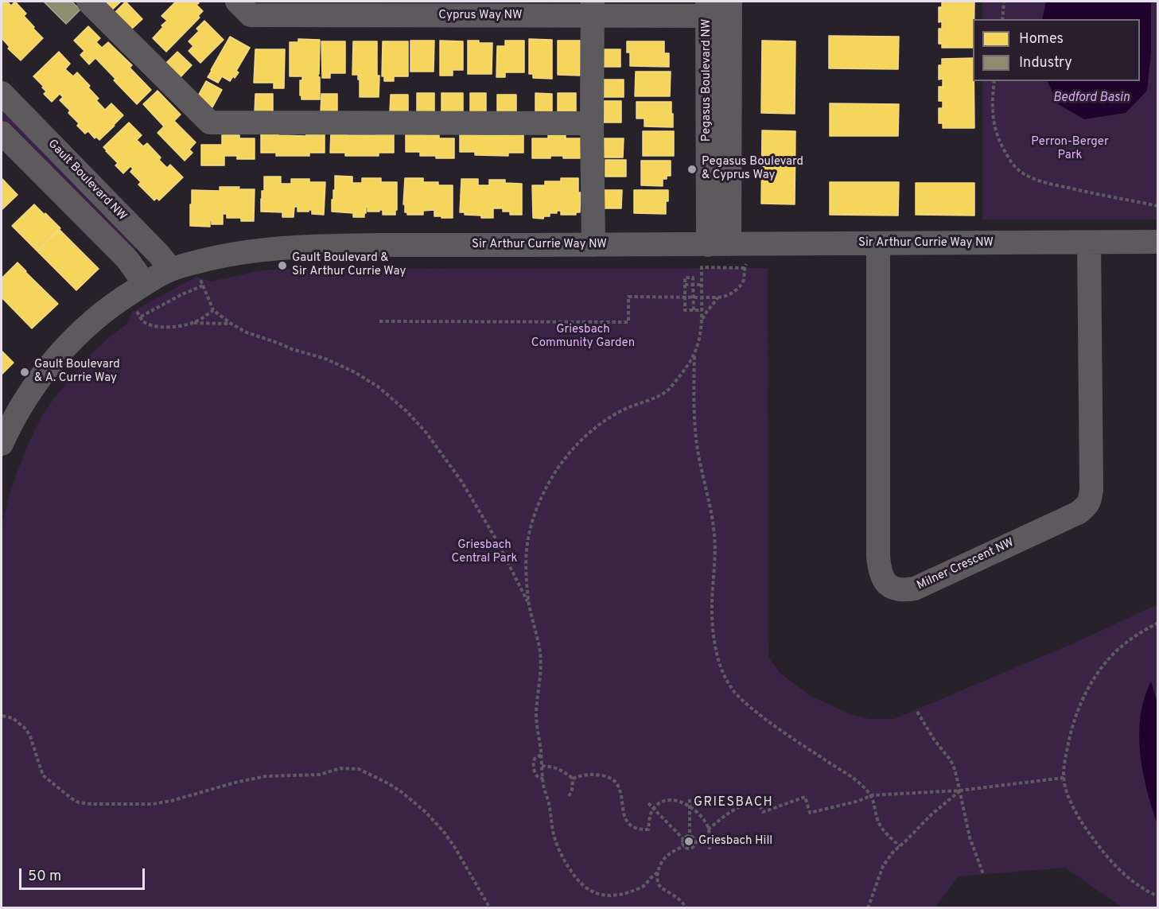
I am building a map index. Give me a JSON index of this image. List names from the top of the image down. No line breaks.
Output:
{"streets":{"street":["Cyprus Way NW","Pegasus Boulevard NW","Gault Boulevard NW","Sir Arthur Currie Way NW","Milner Crescent NW"]},"crossings":[["Cyprus Way NW","Pegasus Boulevard NW"],["Pegasus Boulevard NW","Sir Arthur Currie Way NW"],["Gault Boulevard NW","Sir Arthur Currie Way NW"],["Sir Arthur Currie Way NW","Milner Crescent NW"]],"districts":["GRIESBACH"],"water":["Bedford Basin"],"parks":["Perron-Berger Park","Griesbach Community Garden","Griesbach Central Park"],"places":["Pegasus Boulevard & Cyprus Way","Gault Boulevard & Sir Arthur Currie Way","Gault Boulevard & A. Currie Way","Griesbach Hill"],"legend":["Homes","Industry"],"scale_bar":"50 m"}
